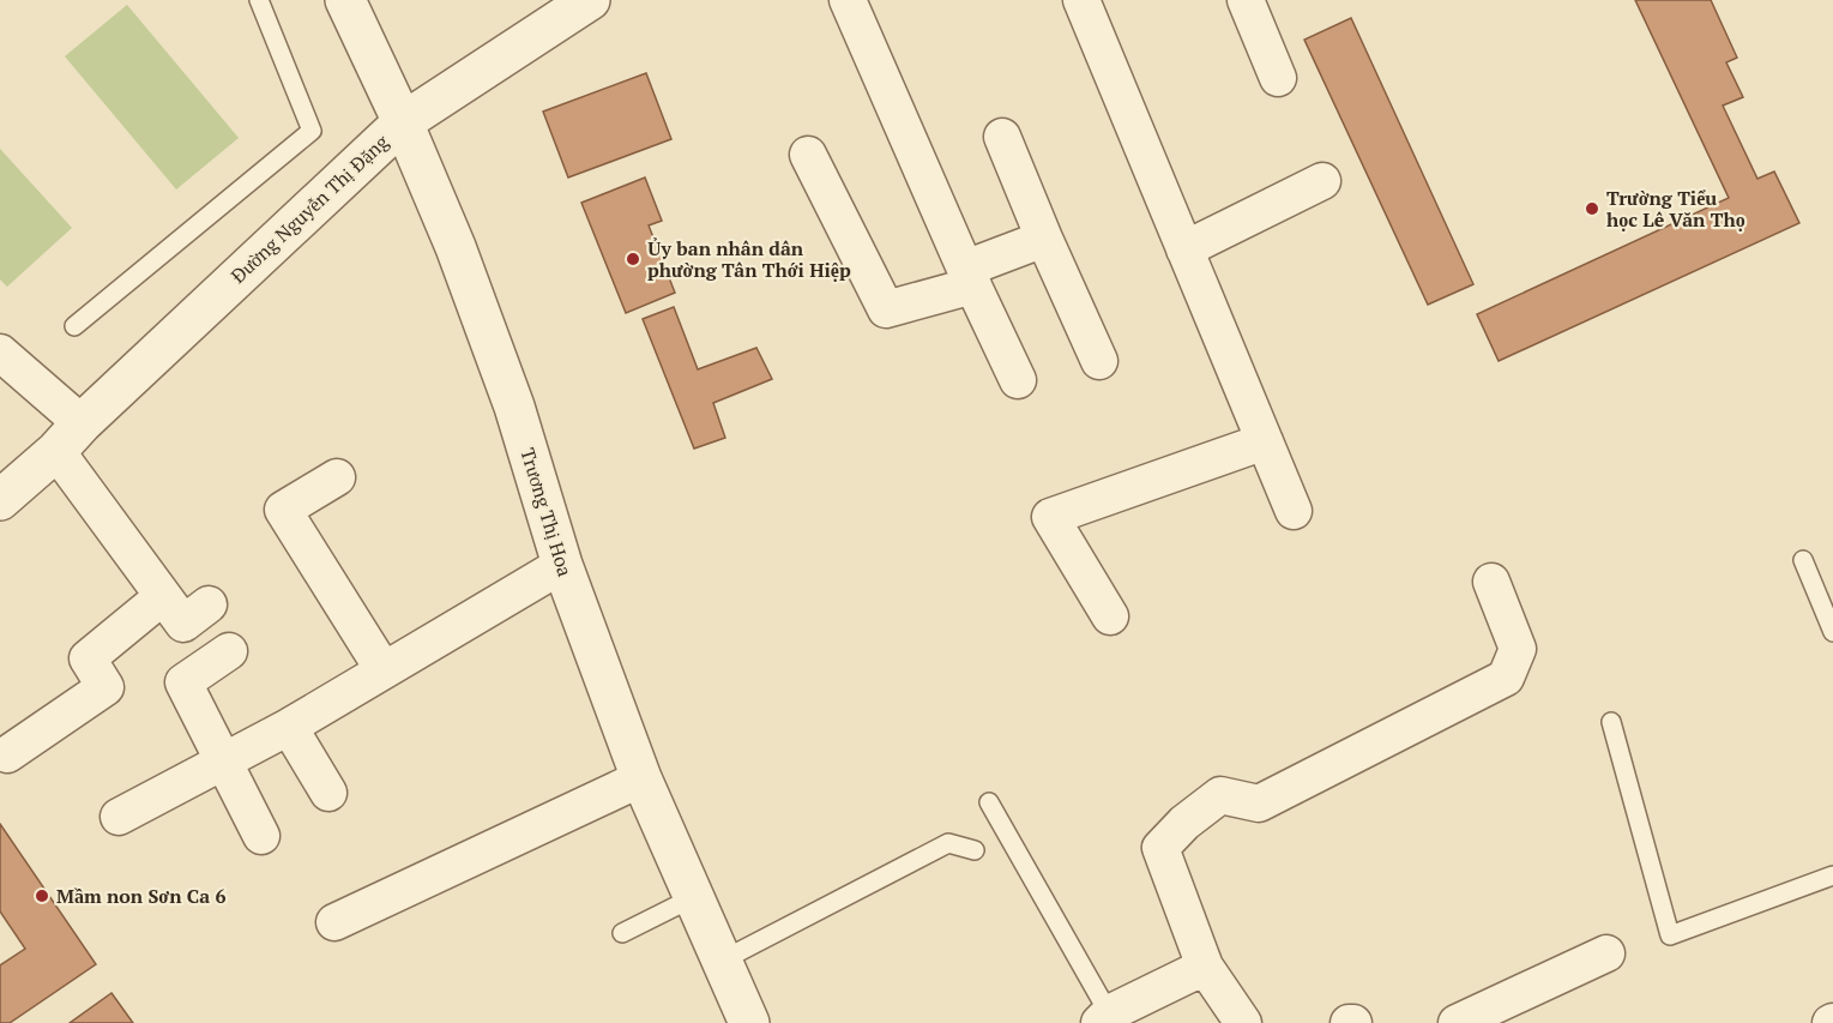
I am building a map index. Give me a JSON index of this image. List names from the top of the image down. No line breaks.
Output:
{"streets":{"street":["Đường Nguyễn Thị Đặng","Trương Thị Hoa"]},"crossings":[["Đường Nguyễn Thị Đặng","Trương Thị Hoa"]],"places":["Trường Tiểu học Lê Văn Thọ","Ủy ban nhân dân phường Tân Thới Hiệp","Mầm non Sơn Ca 6"]}
